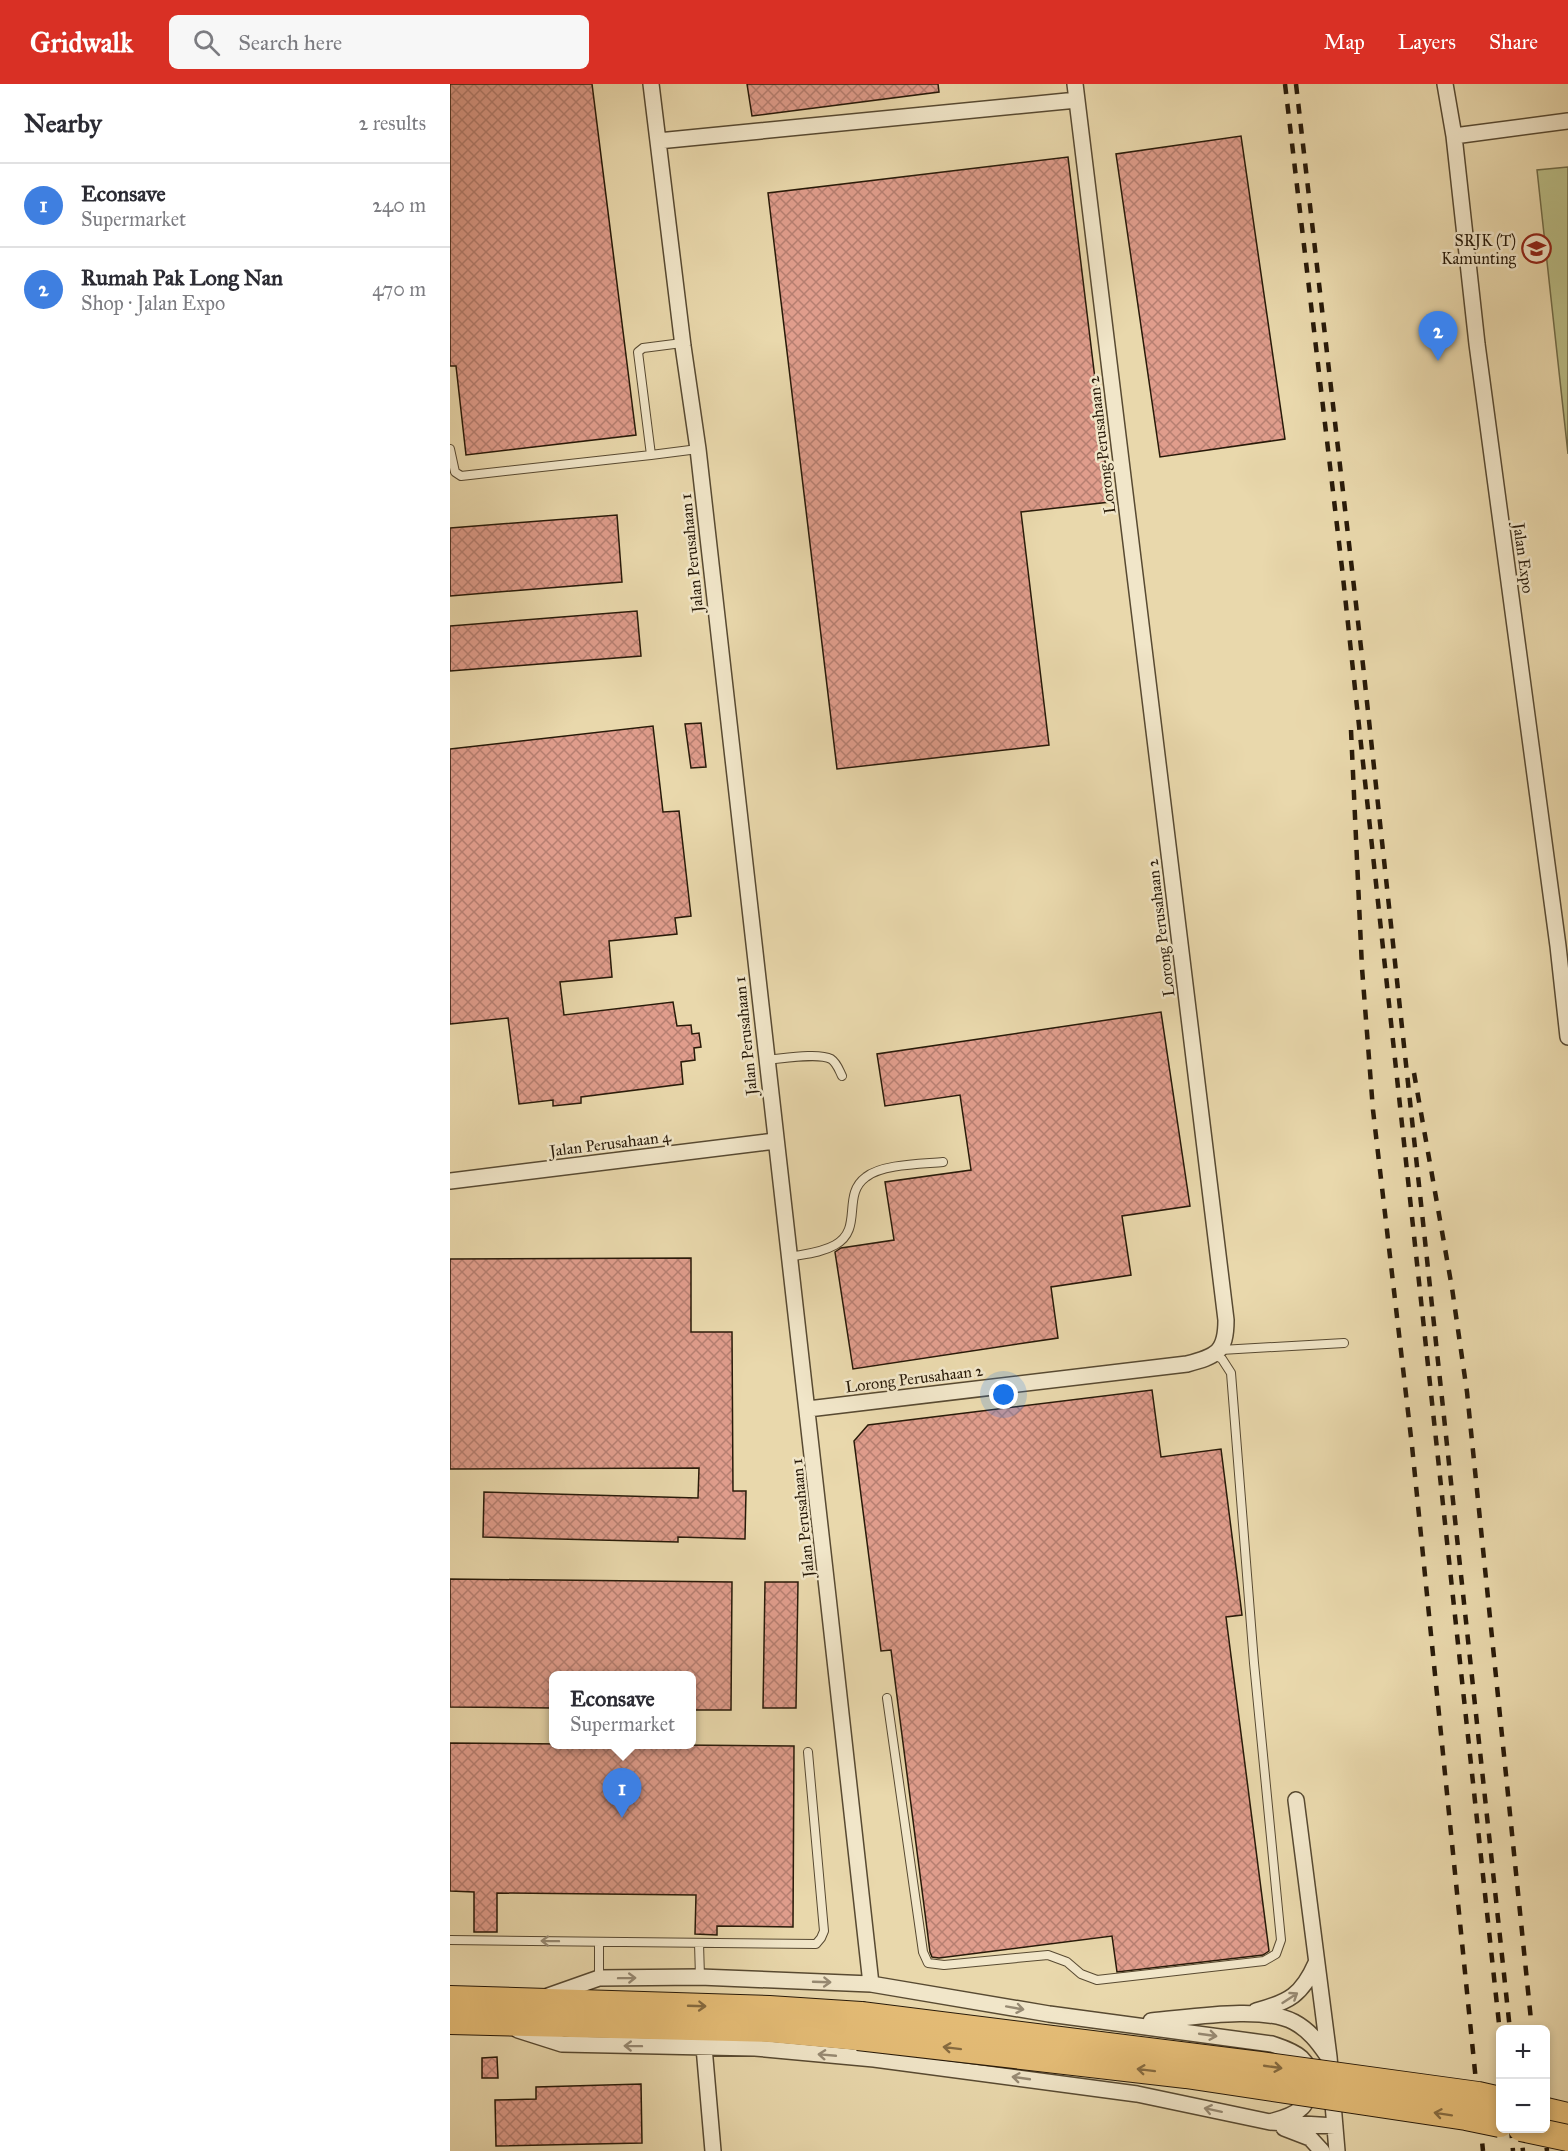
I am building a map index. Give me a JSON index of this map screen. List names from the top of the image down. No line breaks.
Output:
{"streets":{"street":["Lorong Perusahaan 2","Jalan Perusahaan 1","Jalan Expo","Jalan Perusahaan 4"]},"crossings":[["Lorong Perusahaan 2","Jalan Perusahaan 1"],["Jalan Perusahaan 1","Jalan Perusahaan 4"]],"places":{"school or university":["SRJK (T) Kamunting"]},"page":{"header":"Gridwalk","search":"Search here","nav":["Map","Layers","Share"],"heading":["Nearby","2 results"],"list":[{"mark":"1","name":"Econsave","note":"Supermarket","value":"240 m"},{"mark":"2","name":"Rumah Pak Long Nan","note":"Shop · Jalan Expo","value":"470 m"}],"pins":["2","1"],"popup":["Econsave","Supermarket"],"map_buttons":["+","−"]}}
